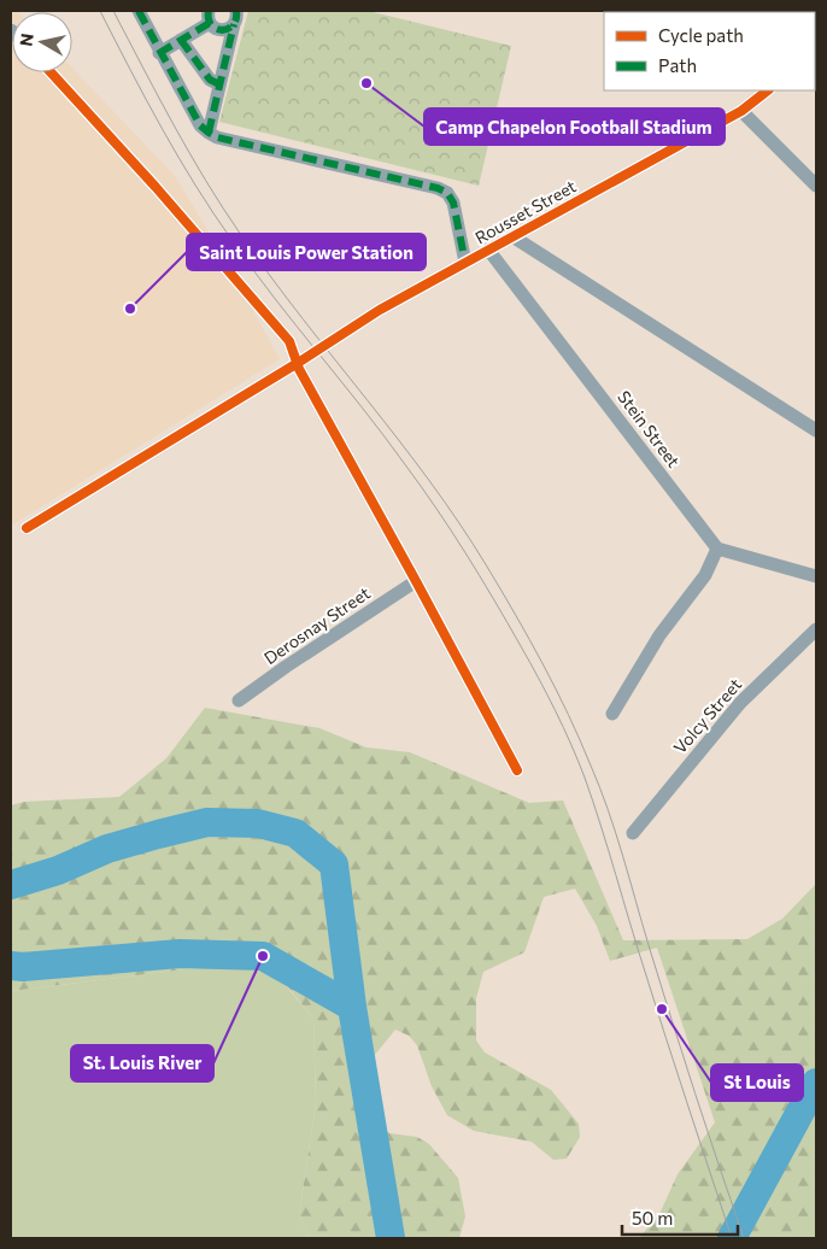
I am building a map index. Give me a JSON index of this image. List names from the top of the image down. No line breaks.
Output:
{"streets":{"street":["Rousset Street","Stein Street","Derosnay Street","Volcy Street"]},"crossings":[["Rousset Street","Stein Street"]],"places":["Camp Chapelon Football Stadium","Saint Louis Power Station","St. Louis River","St Louis"],"legend":["Cycle path","Path"],"scale_bar":"50 m","north":"left"}
